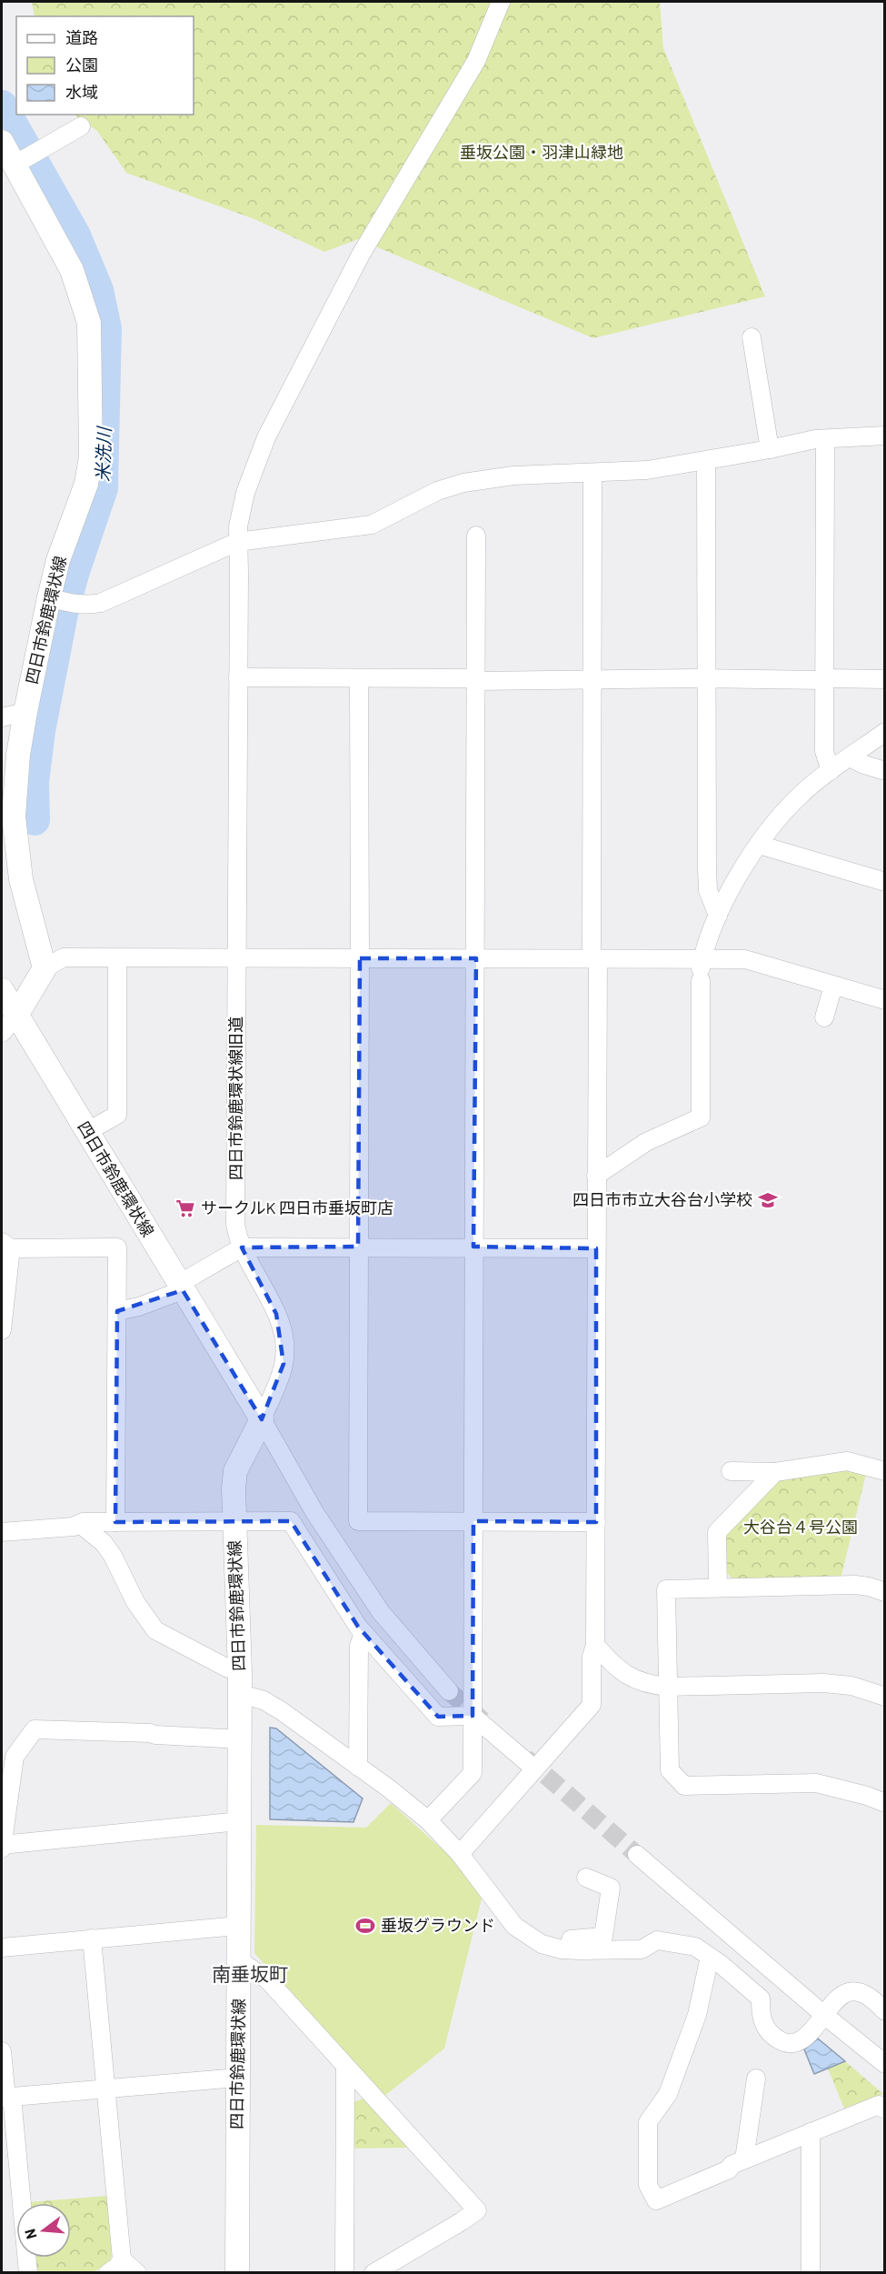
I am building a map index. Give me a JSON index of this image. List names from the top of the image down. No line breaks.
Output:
{"streets":{"main road":["四日市鈴鹿環状線"],"street":["四日市鈴鹿環状線旧道"]},"crossings":[["四日市鈴鹿環状線","四日市鈴鹿環状線旧道"]],"districts":["南垂坂町"],"water":["米洗川"],"parks":["垂坂公園・羽津山緑地","大谷台４号公園"],"places":{"school or university":["四日市市立大谷台小学校"],"supermarket":["サークルK 四日市垂坂町店"],"sports":["垂坂グラウンド"]},"legend":["道路","公園","水域"],"north":"left"}
